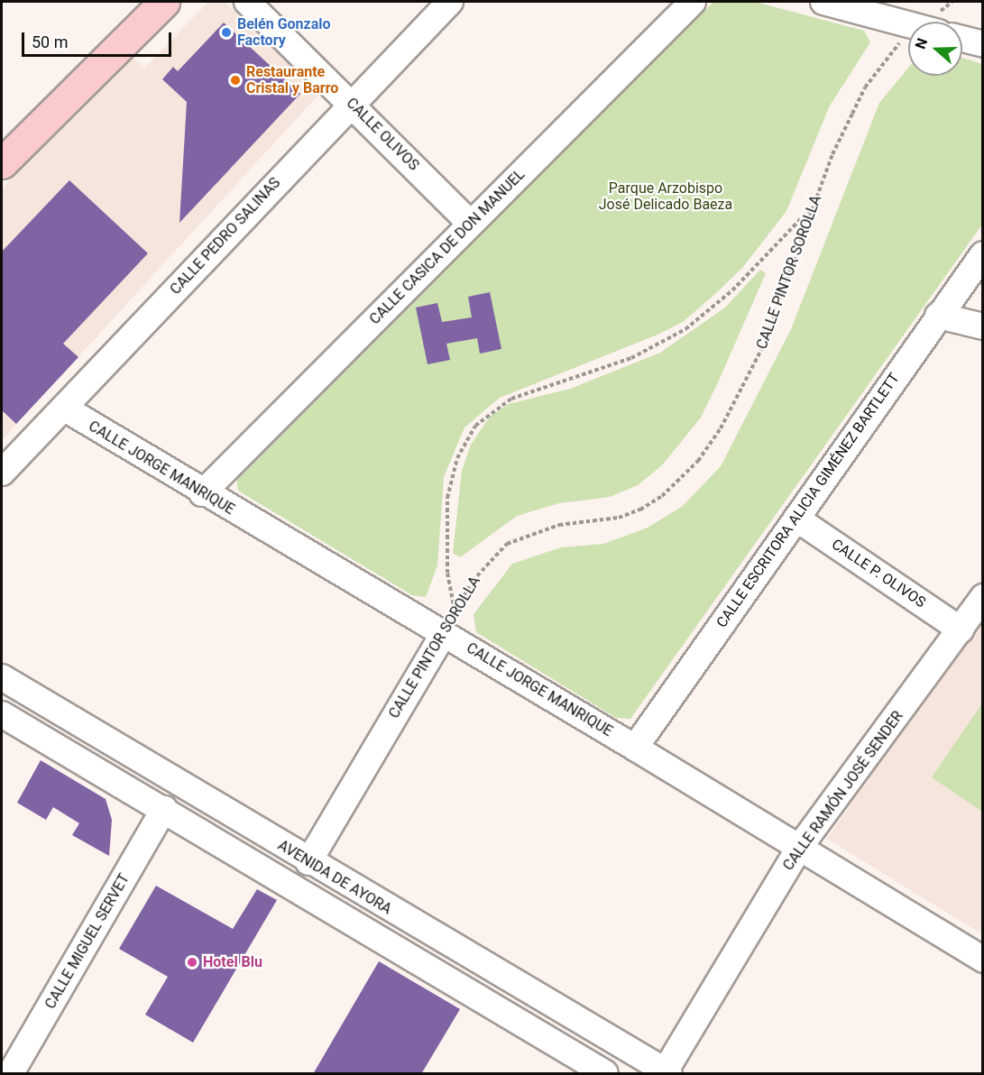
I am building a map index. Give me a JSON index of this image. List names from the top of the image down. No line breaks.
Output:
{"streets":{"street":["CALLE OLIVOS","CALLE PEDRO SALINAS","CALLE CASICA DE DON MANUEL","CALLE PINTOR SOROLLA","CALLE JORGE MANRIQUE","CALLE ESCRITORA ALICIA GIMÉNEZ BARTLETT","CALLE P. OLIVOS","CALLE RAMÓN JOSÉ SENDER","AVENIDA DE AYORA","CALLE MIGUEL SERVET"]},"crossings":[["CALLE OLIVOS","CALLE PEDRO SALINAS"],["CALLE OLIVOS","CALLE CASICA DE DON MANUEL"],["CALLE PEDRO SALINAS","CALLE JORGE MANRIQUE"],["CALLE CASICA DE DON MANUEL","CALLE JORGE MANRIQUE"],["CALLE PINTOR SOROLLA","CALLE JORGE MANRIQUE"],["CALLE PINTOR SOROLLA","AVENIDA DE AYORA"],["CALLE JORGE MANRIQUE","CALLE ESCRITORA ALICIA GIMÉNEZ BARTLETT"],["CALLE JORGE MANRIQUE","CALLE RAMÓN JOSÉ SENDER"],["CALLE ESCRITORA ALICIA GIMÉNEZ BARTLETT","CALLE P. OLIVOS"],["CALLE P. OLIVOS","CALLE RAMÓN JOSÉ SENDER"],["CALLE RAMÓN JOSÉ SENDER","AVENIDA DE AYORA"],["AVENIDA DE AYORA","CALLE MIGUEL SERVET"]],"parks":["Parque Arzobispo José Delicado Baeza"],"places":["Belén Gonzalo Factory","Restaurante Cristal y Barro","Hotel Blu"],"scale_bar":"50 m","north":"left"}
